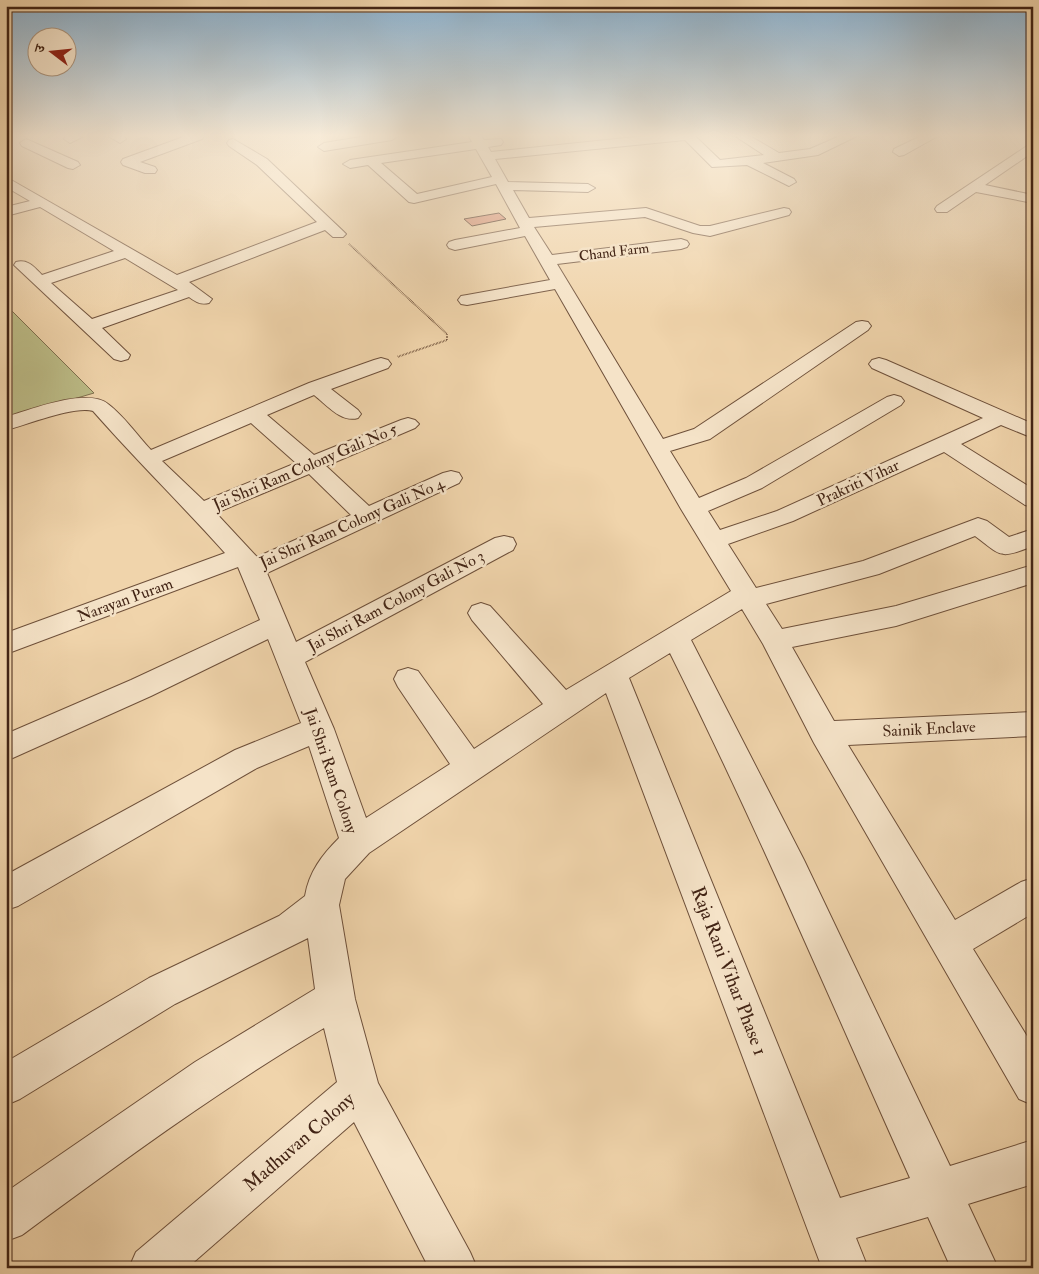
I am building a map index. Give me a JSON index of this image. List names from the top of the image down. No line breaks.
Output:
{"streets":{"street":["Chand Farm","Jai Shri Ram Colony Gali No 5","Prakriti Vihar","Jai Shri Ram Colony Gali No 4","Narayan Puram","Jai Shri Ram Colony Gali No 3","Sainik Enclave","Jai Shri Ram Colony","Raja Rani Vihar Phase 1","Madhuvan Colony"]},"crossings":[["Jai Shri Ram Colony Gali No 5","Jai Shri Ram Colony"],["Jai Shri Ram Colony Gali No 4","Narayan Puram"],["Jai Shri Ram Colony Gali No 4","Jai Shri Ram Colony"],["Narayan Puram","Jai Shri Ram Colony"],["Jai Shri Ram Colony Gali No 3","Jai Shri Ram Colony"],["Jai Shri Ram Colony","Raja Rani Vihar Phase 1"],["Jai Shri Ram Colony","Madhuvan Colony"]],"north":"left"}
